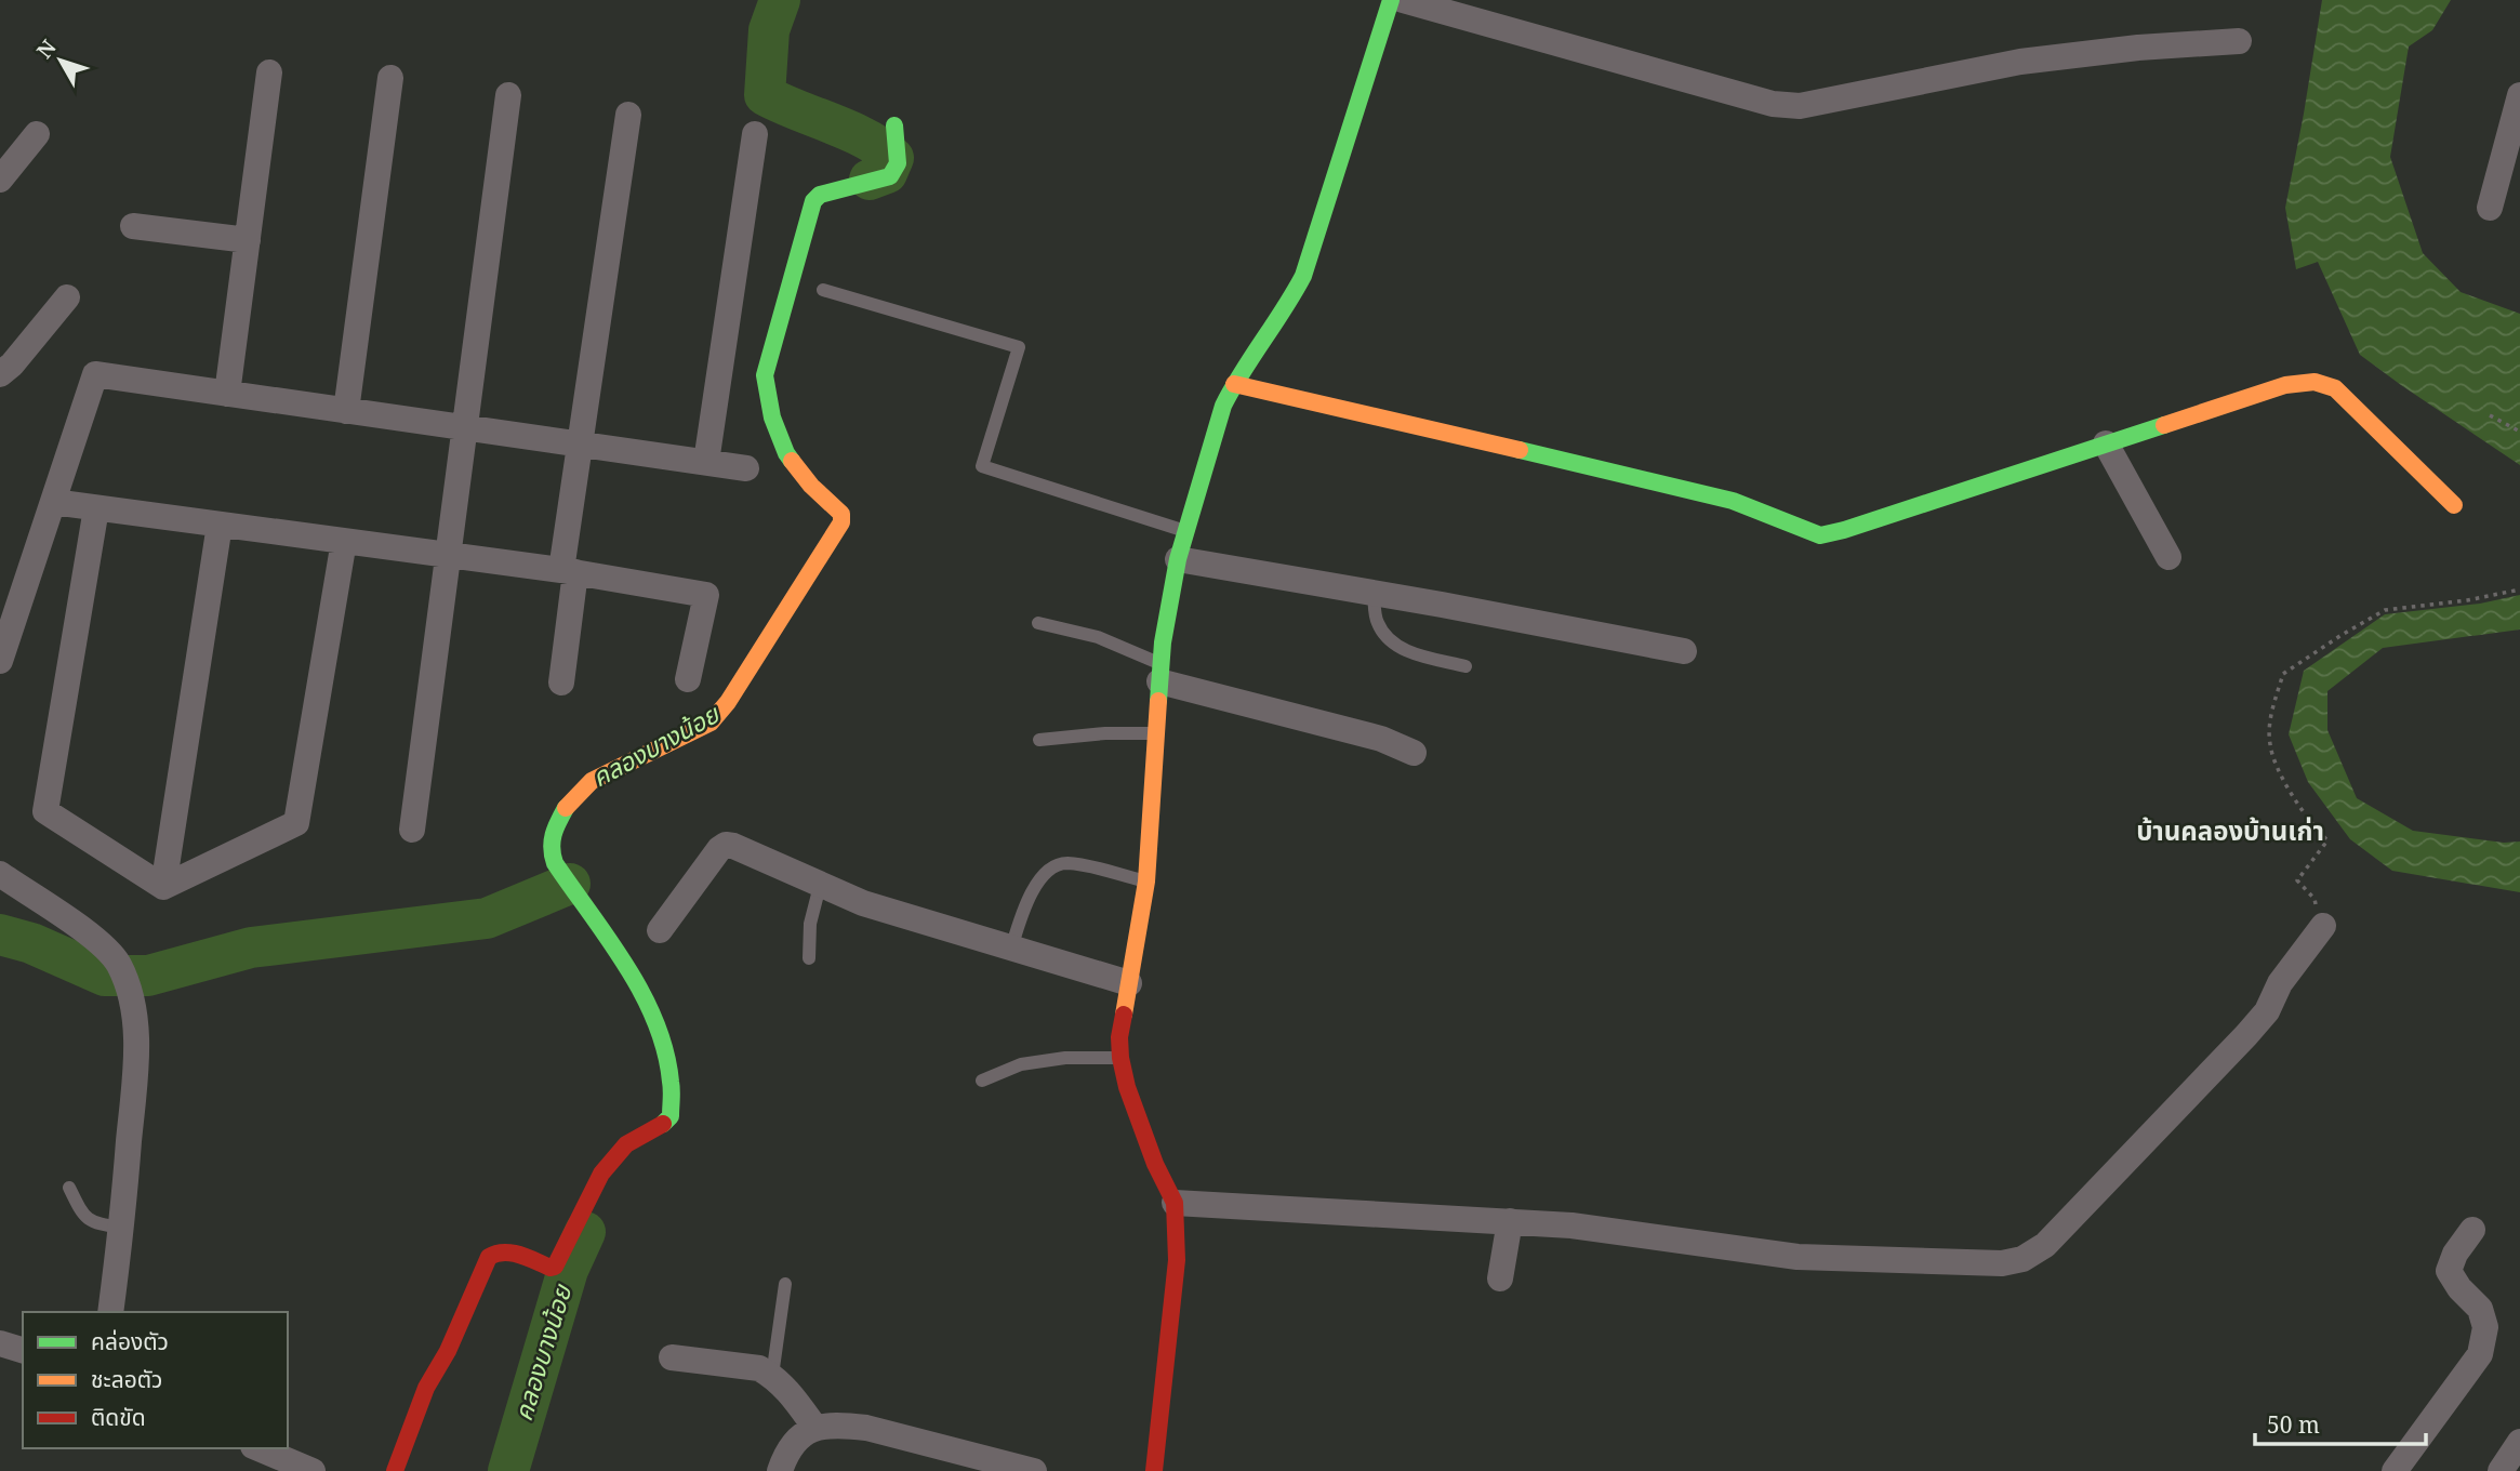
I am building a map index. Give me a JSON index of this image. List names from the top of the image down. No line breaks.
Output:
{"districts":["บ้านคลองบ้านเก่า"],"water":["คลองบางน้อย"],"legend":["คล่องตัว","ชะลอตัว","ติดขัด"],"scale_bar":"50 m","north":"top left"}
